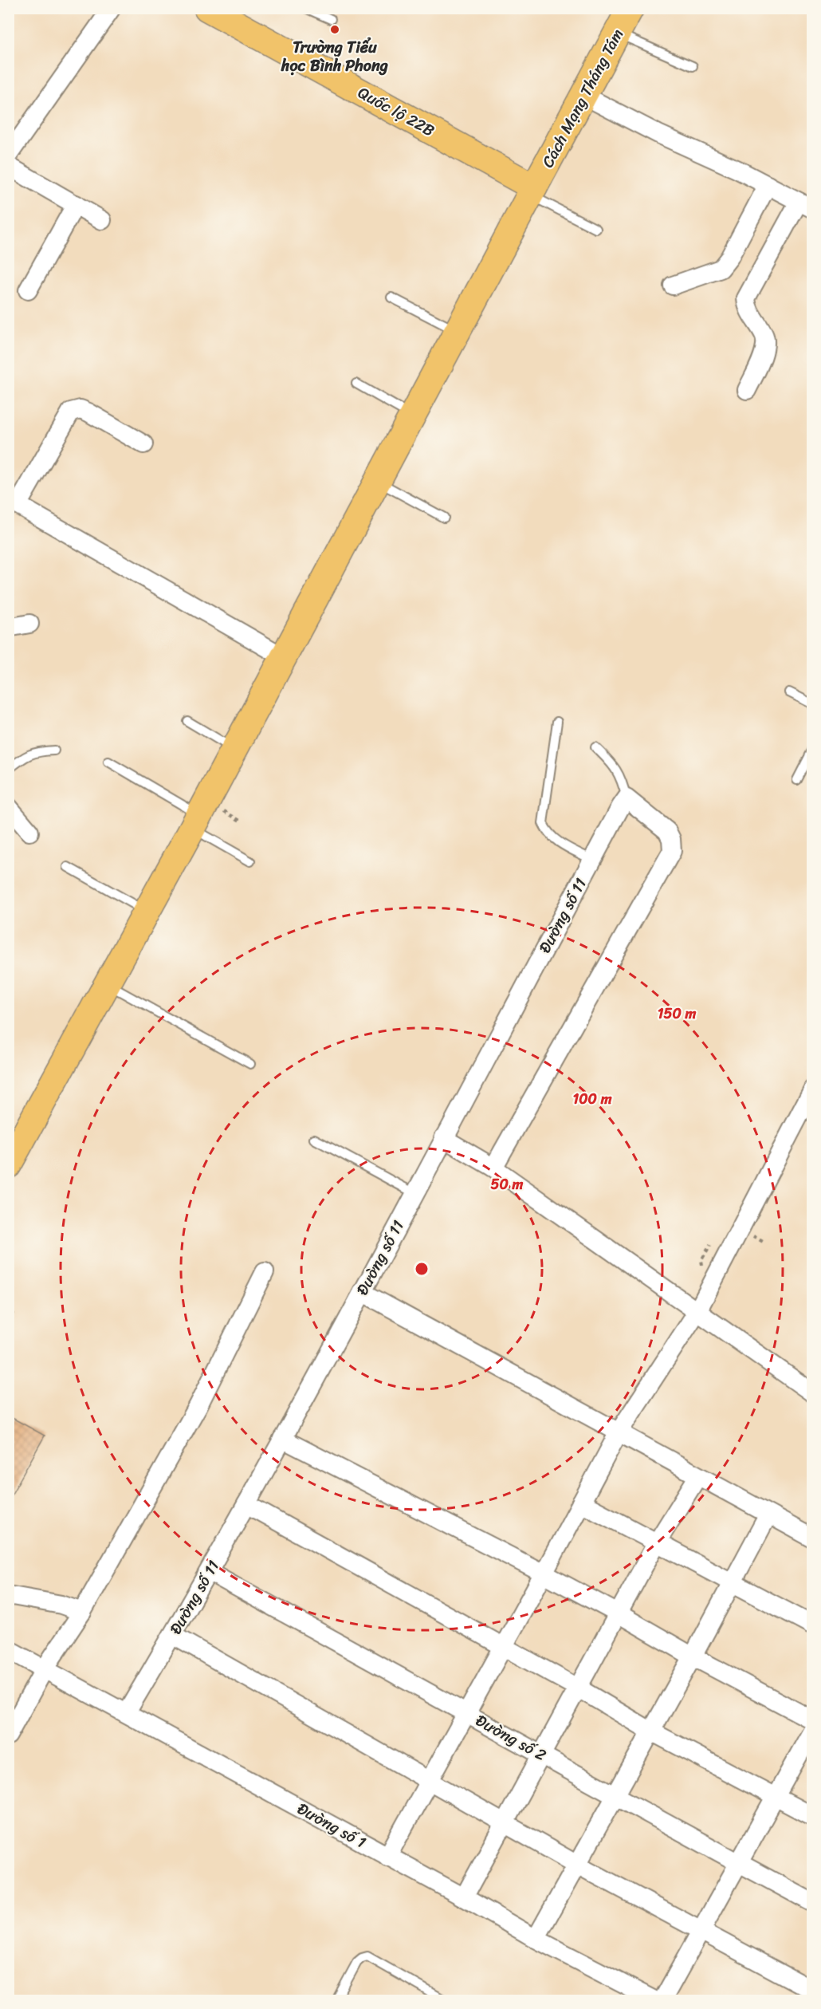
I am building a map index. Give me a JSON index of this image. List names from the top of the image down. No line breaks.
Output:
{"streets":{"main road":["Cách Mạng Tháng Tám","Quốc lộ 22B"],"street":["Đường số 11","Đường số 2","Đường số 1"]},"crossings":[["Cách Mạng Tháng Tám","Quốc lộ 22B"],["Đường số 11","Đường số 2"],["Đường số 11","Đường số 1"]],"places":["Trường Tiểu học Bình Phong"],"rings":["150 m","100 m","50 m"]}
